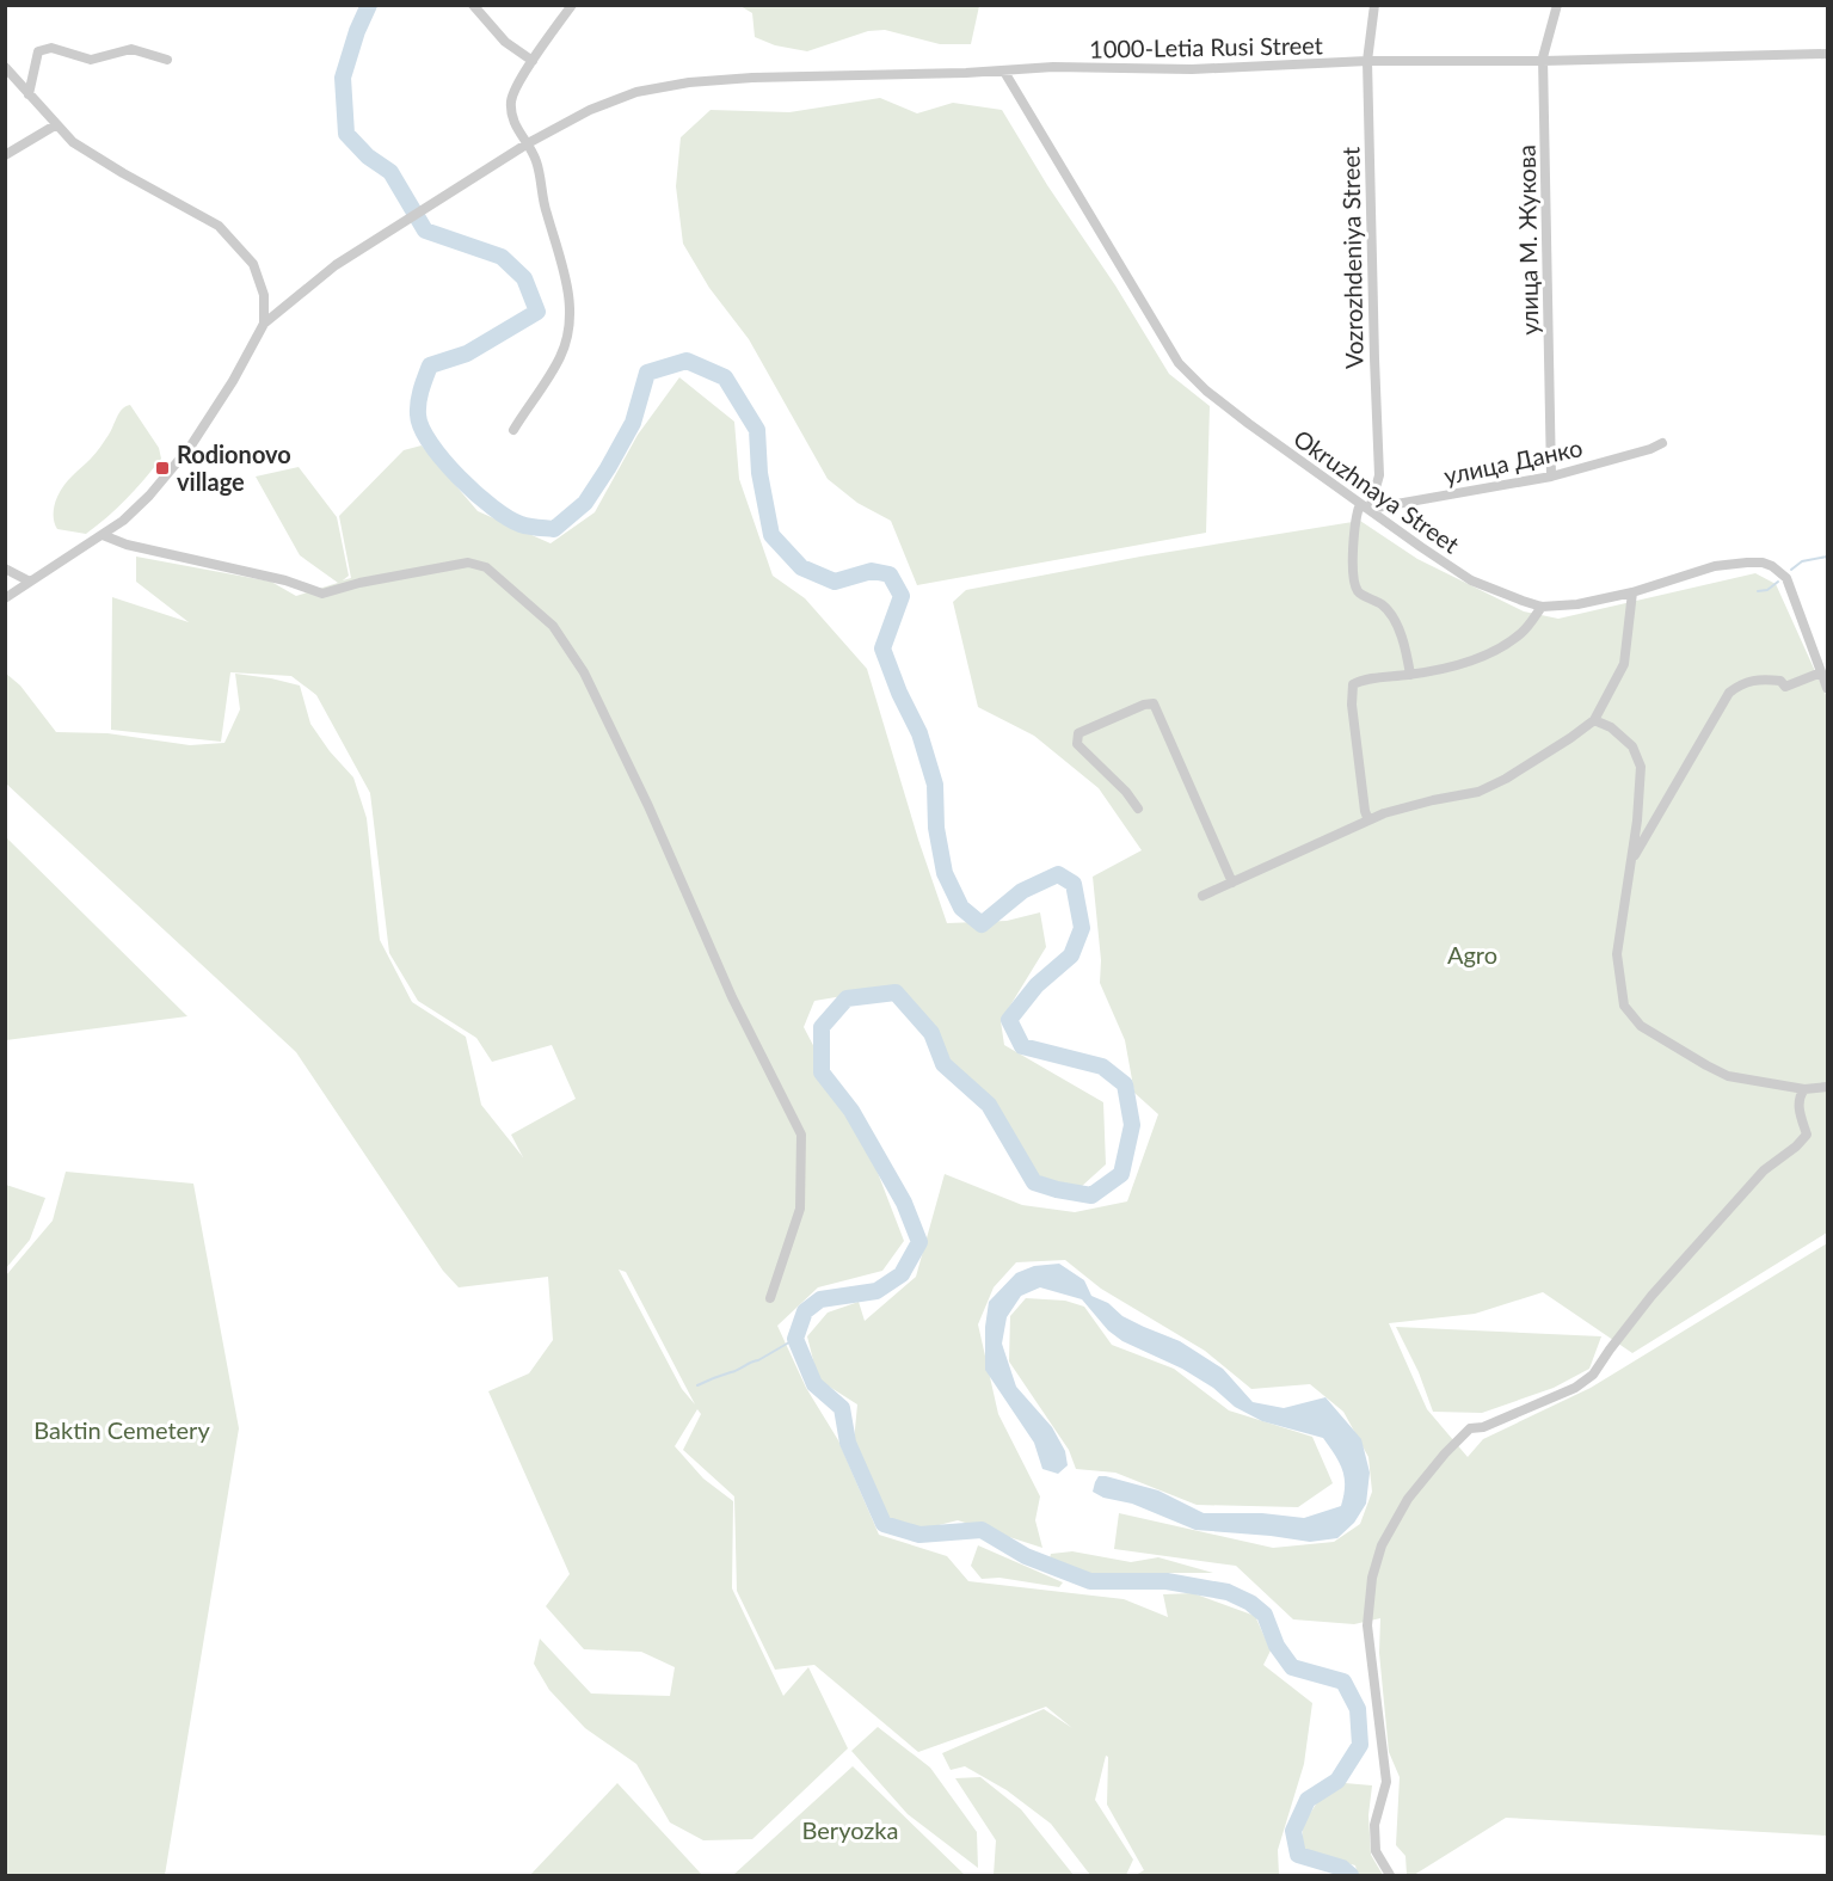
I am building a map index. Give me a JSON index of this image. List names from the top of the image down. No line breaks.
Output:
{"streets":{"street":["1000-Letia Rusi Street","улица М. Жукова","Vozrozhdeniya Street","улица Данко","Okruzhnaya Street"]},"crossings":[["1000-Letia Rusi Street","улица М. Жукова"],["1000-Letia Rusi Street","Vozrozhdeniya Street"],["1000-Letia Rusi Street","Okruzhnaya Street"],["улица М. Жукова","улица Данко"],["Vozrozhdeniya Street","улица Данко"],["Vozrozhdeniya Street","Okruzhnaya Street"],["улица Данко","Okruzhnaya Street"]],"parks":["Agro","Baktin Cemetery","Beryozka"],"places":{"transit":["Rodionovo village"]}}
